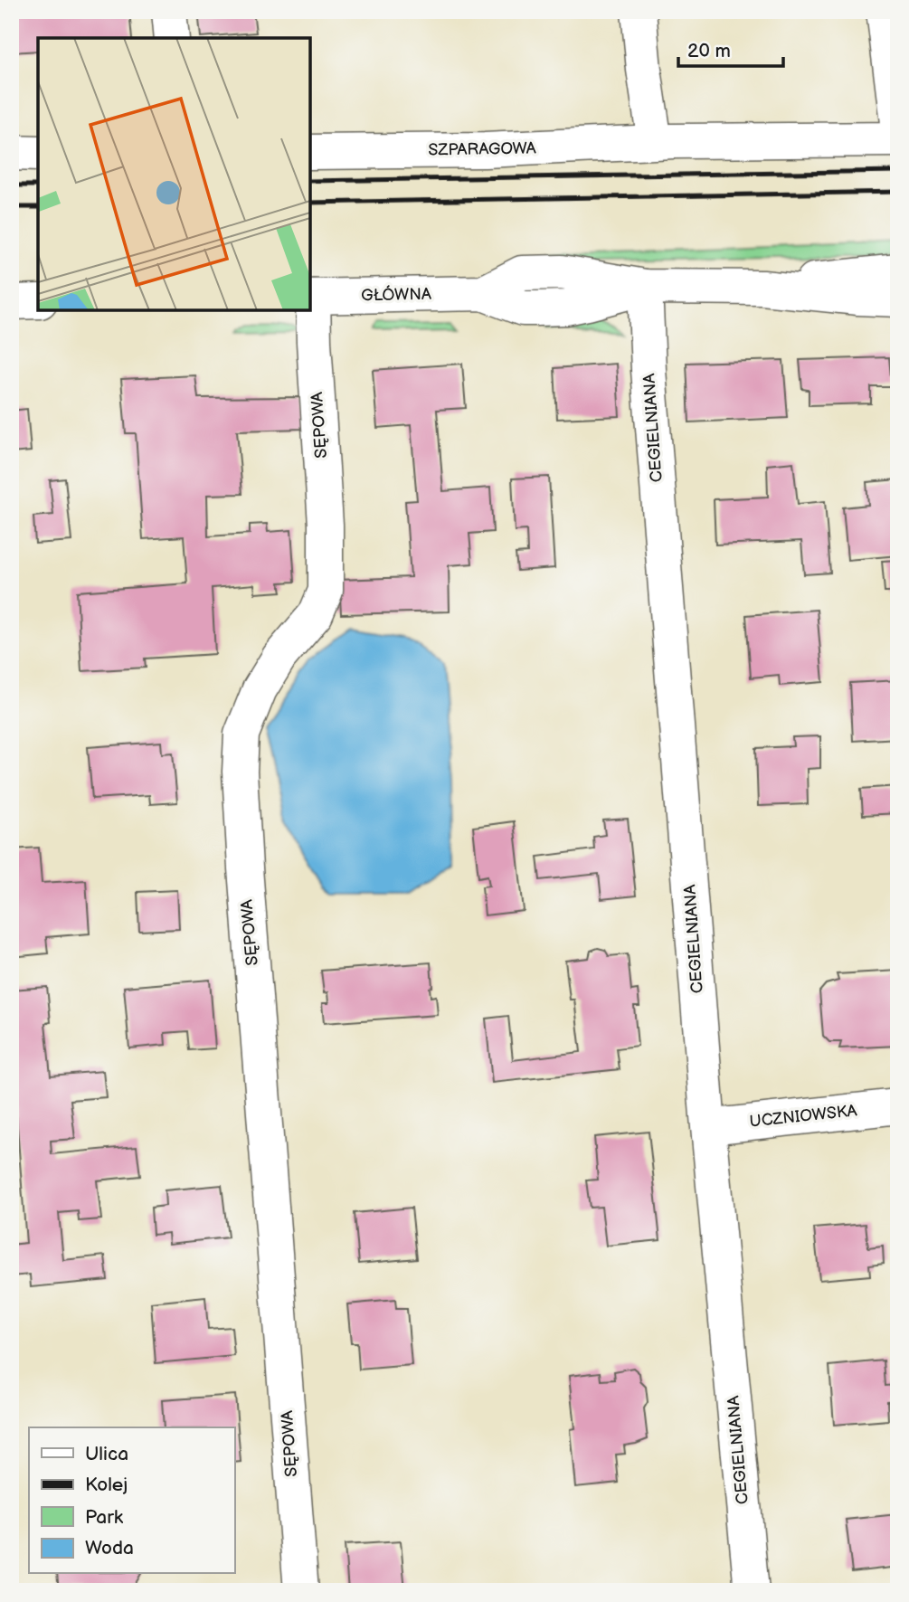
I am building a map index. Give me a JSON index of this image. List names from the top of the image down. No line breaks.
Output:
{"streets":{"street":["SZPARAGOWA","GŁÓWNA","SĘPOWA","CEGIELNIANA","UCZNIOWSKA"]},"crossings":[["GŁÓWNA","SĘPOWA"],["GŁÓWNA","CEGIELNIANA"],["CEGIELNIANA","UCZNIOWSKA"]],"legend":["Ulica","Kolej","Park","Woda"],"scale_bar":"20 m"}
